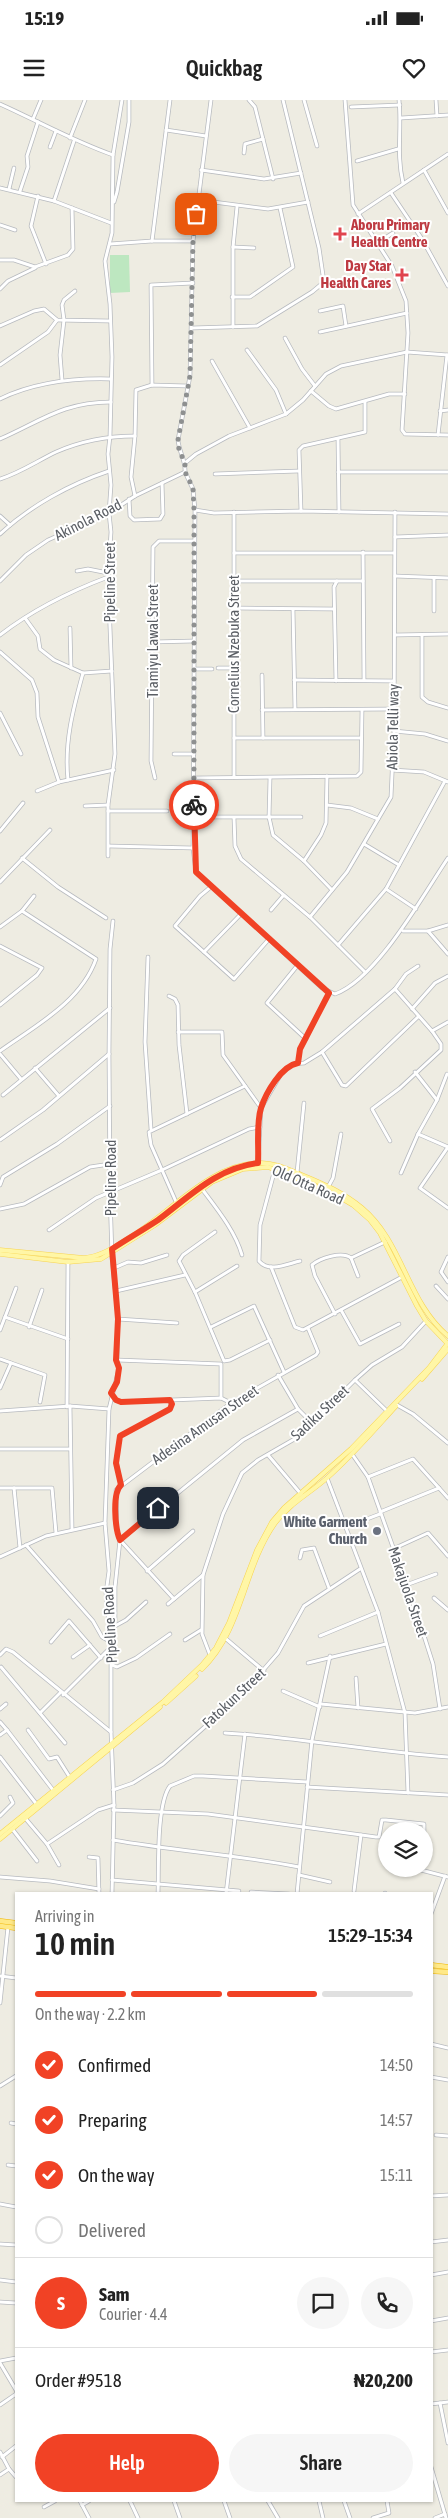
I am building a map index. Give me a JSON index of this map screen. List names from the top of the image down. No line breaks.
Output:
{"streets":{"main road":["Old Otta Road"],"street":["Akinola Road","Pipeline Street","Tiamiyu Lawal Street","Cornelius Nzebuka Street","Abiola Telli way","Pipeline Road","Sadiku Street","Adesina Amusan Street","Makajuola Street","Fatokun Street"]},"crossings":[["Akinola Road","Pipeline Street"],["Pipeline Road","Old Otta Road"],["Pipeline Road","Fatokun Street"],["Old Otta Road","Sadiku Street"]],"places":{"health":["Aboru Primary Health Centre","Day Star Health Cares"],"other":["White Garment Church"]},"page":{"status":"15:19","header":"Quickbag","heading":["10 min","Arriving in","15:29–15:34"],"panel":["Sam","Courier · 4.4","Order #9518","₦20,200"],"bar":"On the way · 2.2 km","list":[["Confirmed","14:50"],["Preparing","14:57"],["On the way","15:11"],"Delivered"],"round":"S","buttons":["Help","Share"]}}
